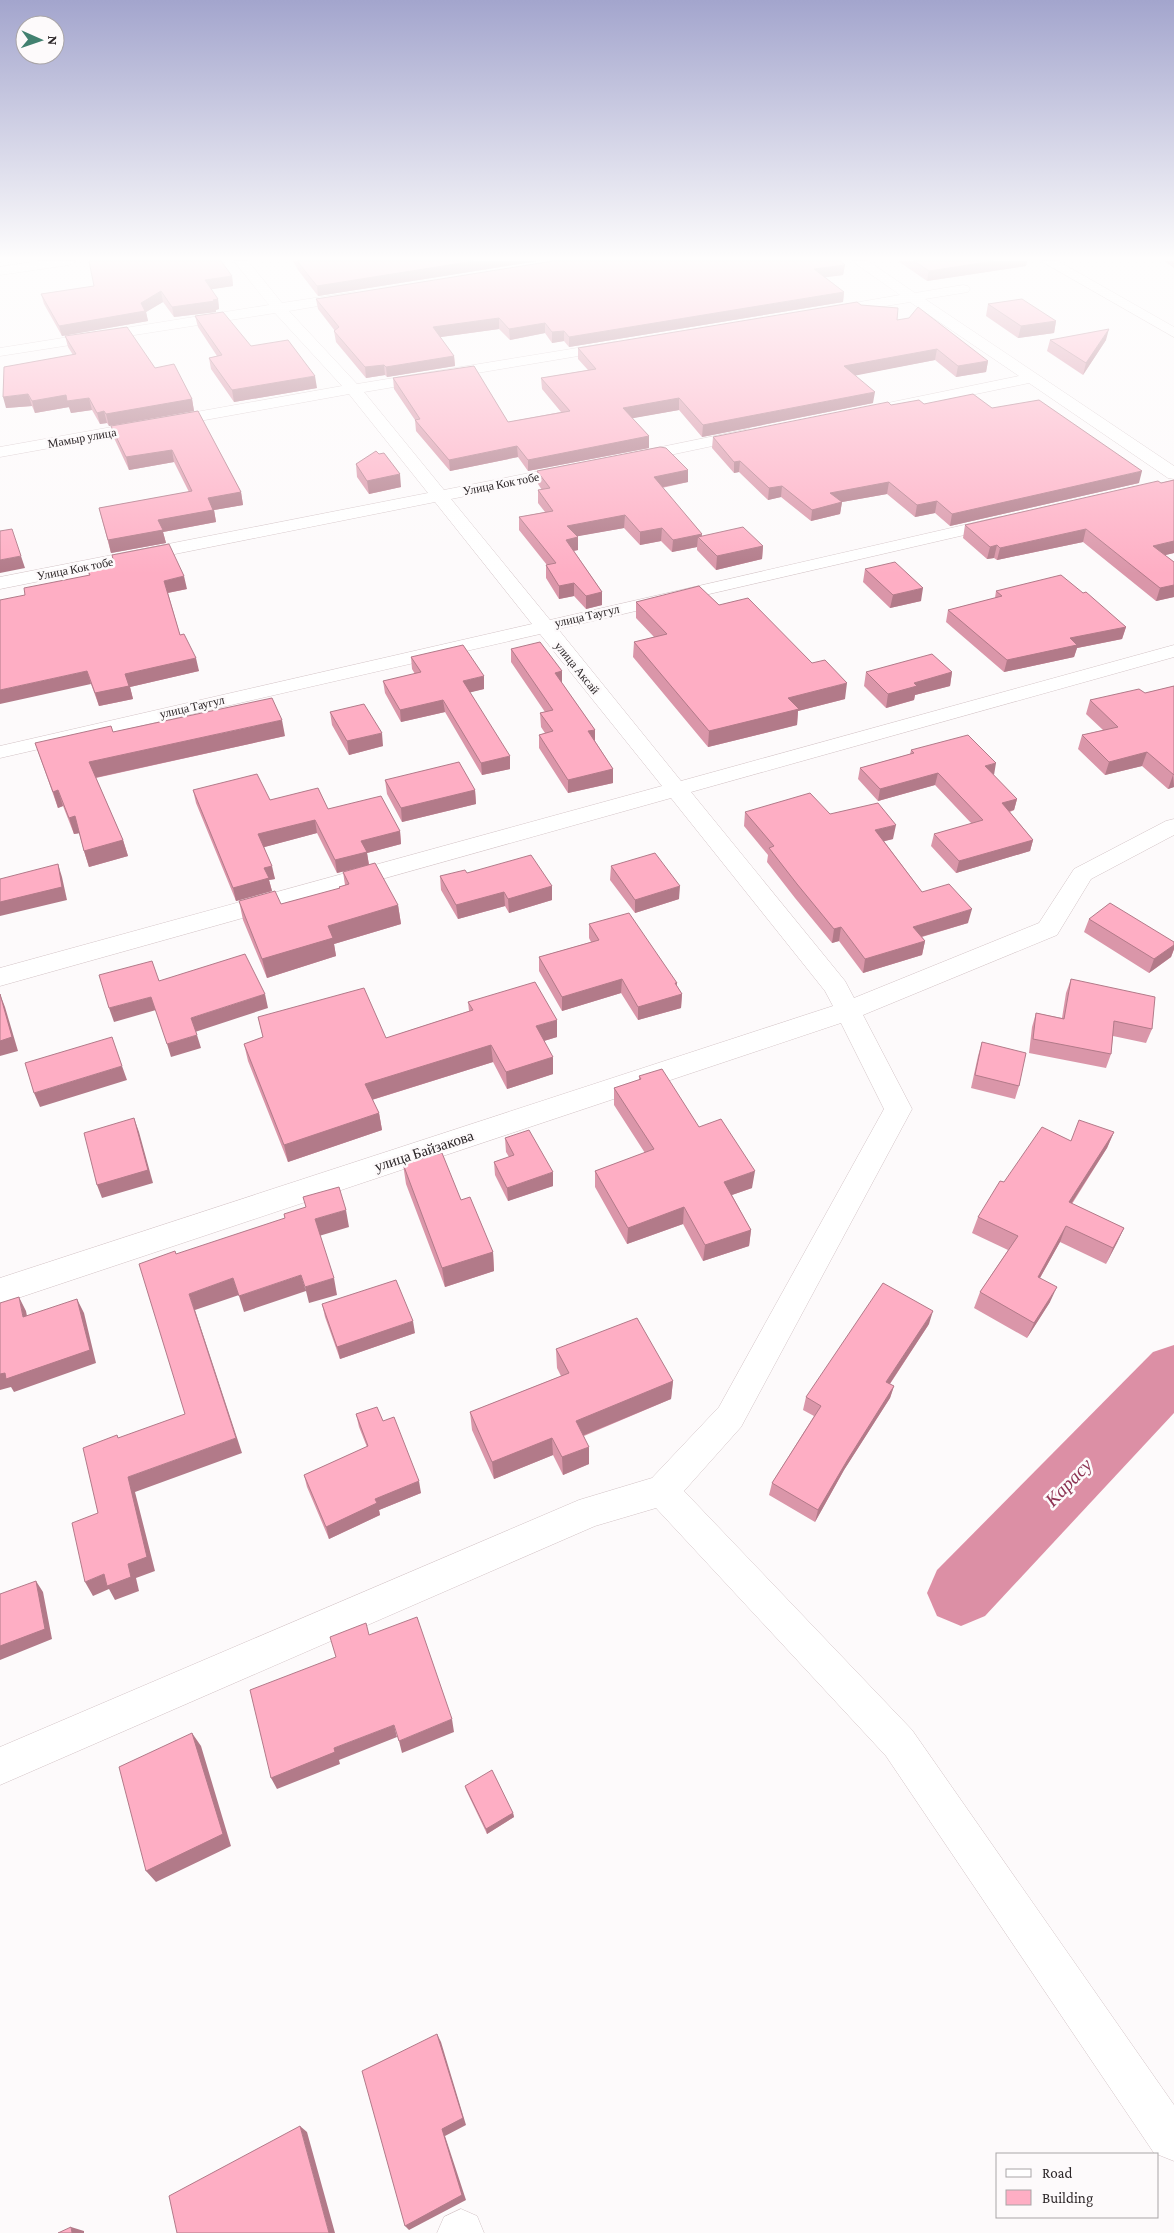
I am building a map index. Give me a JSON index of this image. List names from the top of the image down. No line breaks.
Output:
{"streets":{"street":["Мамыр улица","Улица Кок тобе","улица Таугул","улица Аксай","улица Байзакова"]},"crossings":[["Мамыр улица","улица Аксай"],["Улица Кок тобе","улица Аксай"],["улица Таугул","улица Аксай"],["улица Аксай","улица Байзакова"]],"water":["Карасу"],"legend":["Road","Building"],"north":"right"}
